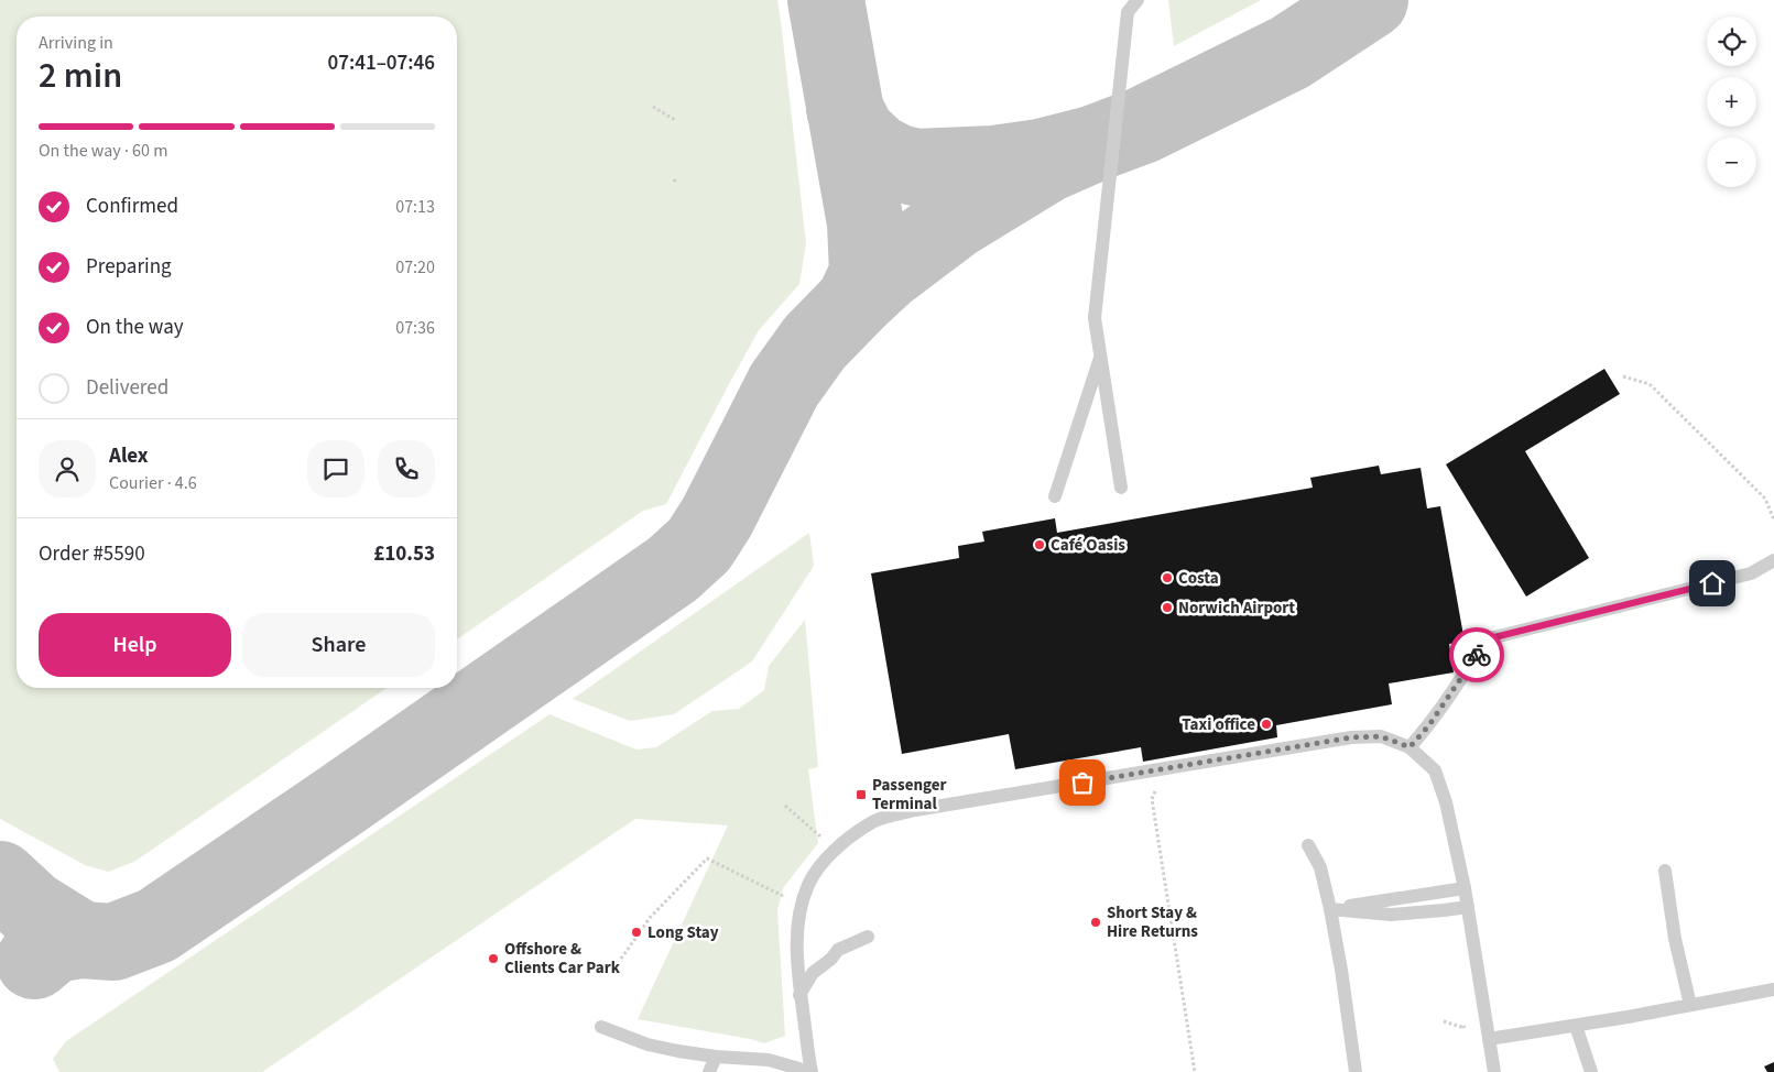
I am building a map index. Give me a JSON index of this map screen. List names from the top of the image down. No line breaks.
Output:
{"places":{"other":["Café Oasis","Costa","Norwich Airport","Taxi office","Short Stay & Hire Returns","Long Stay","Offshore & Clients Car Park"],"transit":["Passenger Terminal"]},"page":{"map_buttons":["+","−"],"heading":["2 min","Arriving in","07:41–07:46"],"panel":["Alex","Courier · 4.6","Order #5590","£10.53"],"bar":"On the way · 60 m","list":[["Confirmed","07:13"],["Preparing","07:20"],["On the way","07:36"],"Delivered"],"buttons":["Help","Share"]}}
